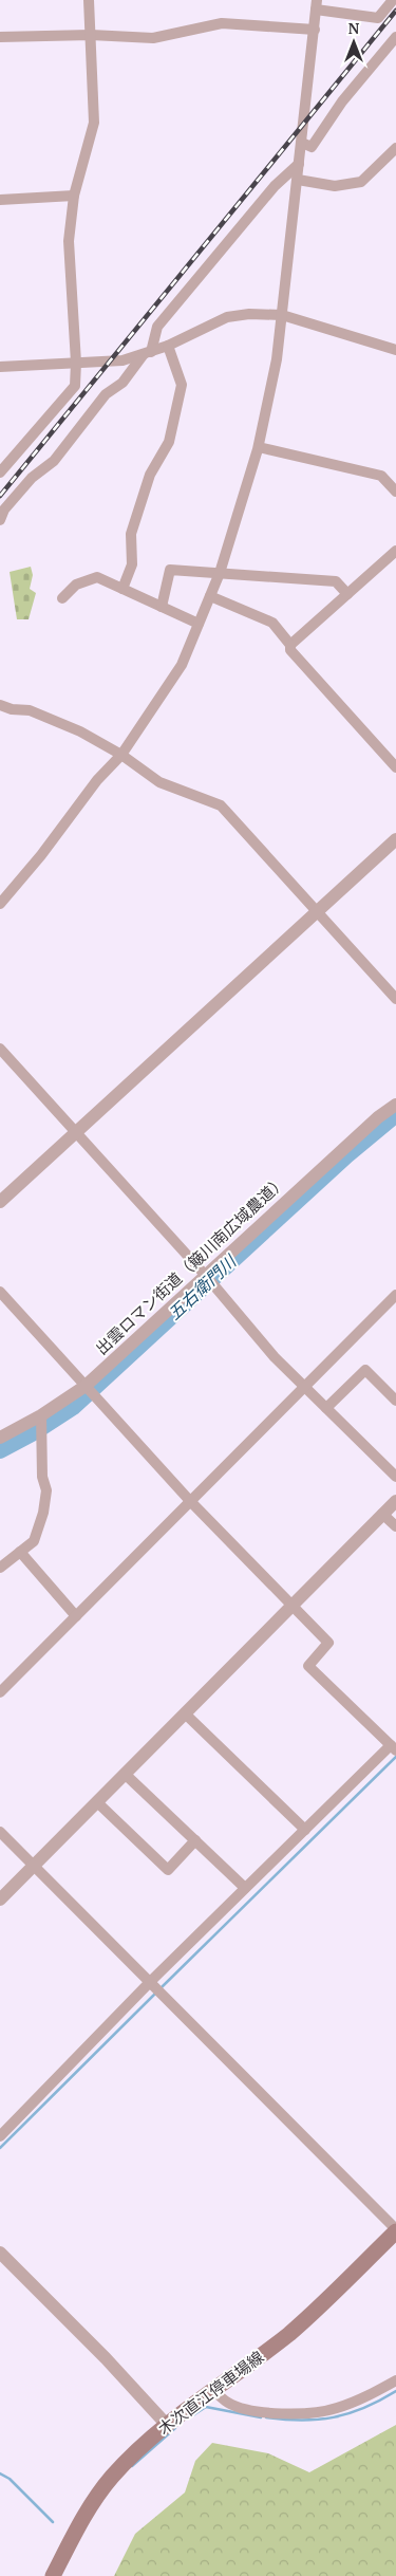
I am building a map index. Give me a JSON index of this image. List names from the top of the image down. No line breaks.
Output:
{"streets":{"main road":["木次直江停車場線"],"street":["出雲ロマン街道（簸川南広域農道）"]},"water":["五右衛門川"],"north":"top"}
